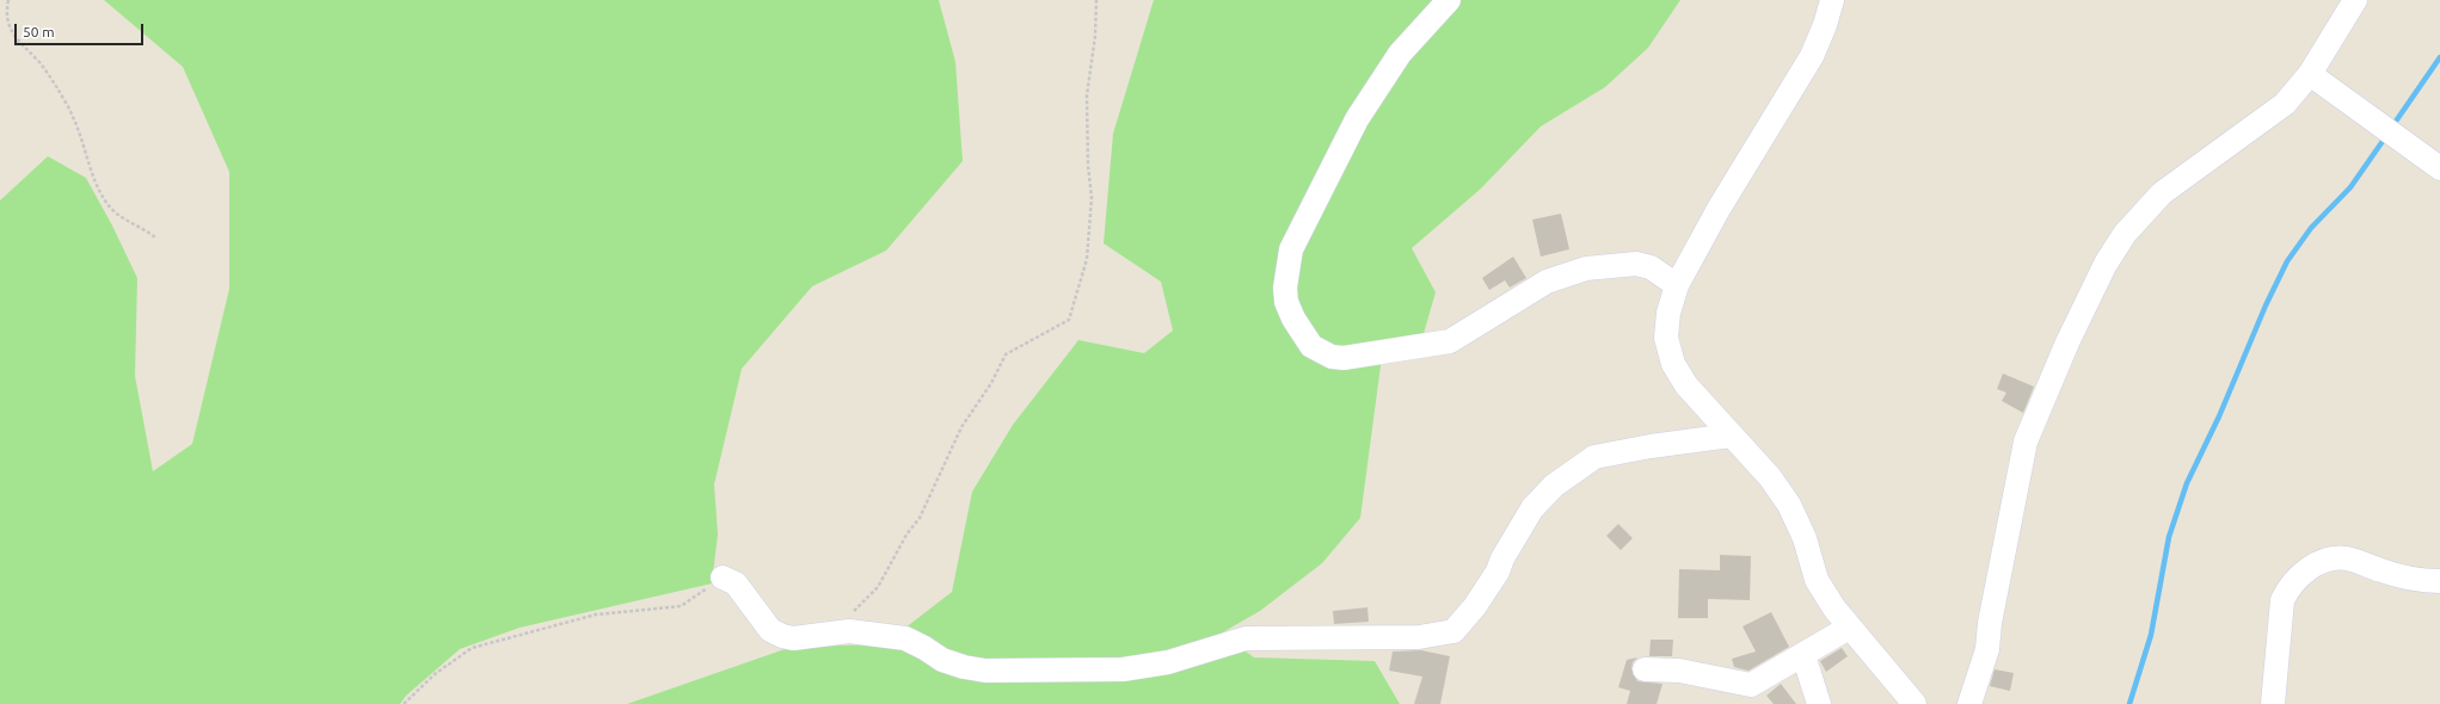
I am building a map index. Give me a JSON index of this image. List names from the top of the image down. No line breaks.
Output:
{"scale_bar":"50 m"}
